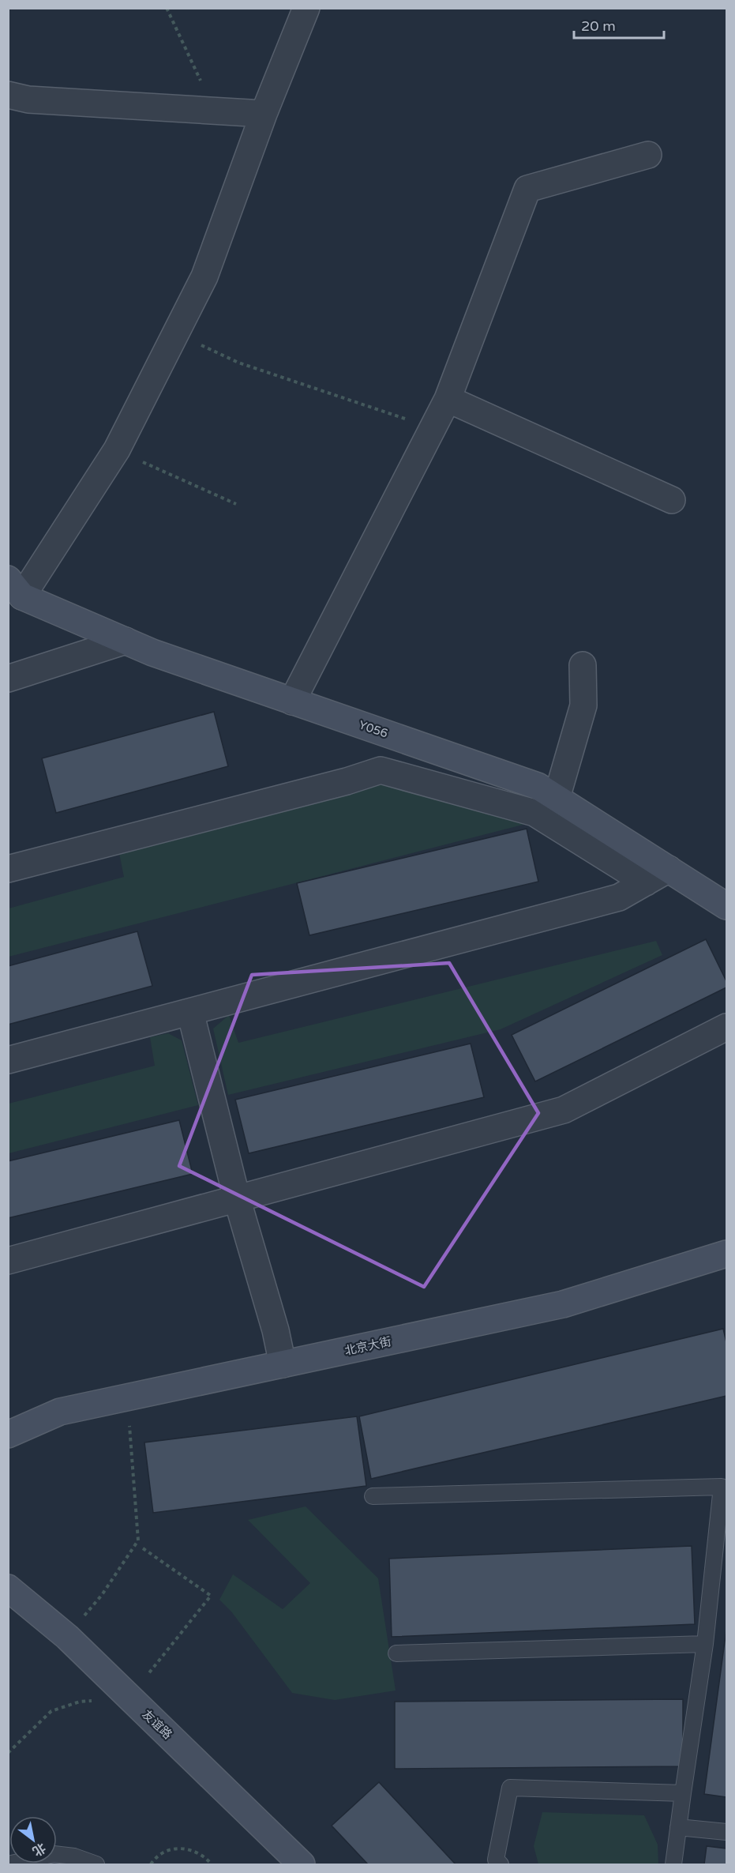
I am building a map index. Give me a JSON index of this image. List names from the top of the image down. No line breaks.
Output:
{"streets":{"street":["Y056","北京大街","友谊路"]},"scale_bar":"20 m","north":"bottom right"}
